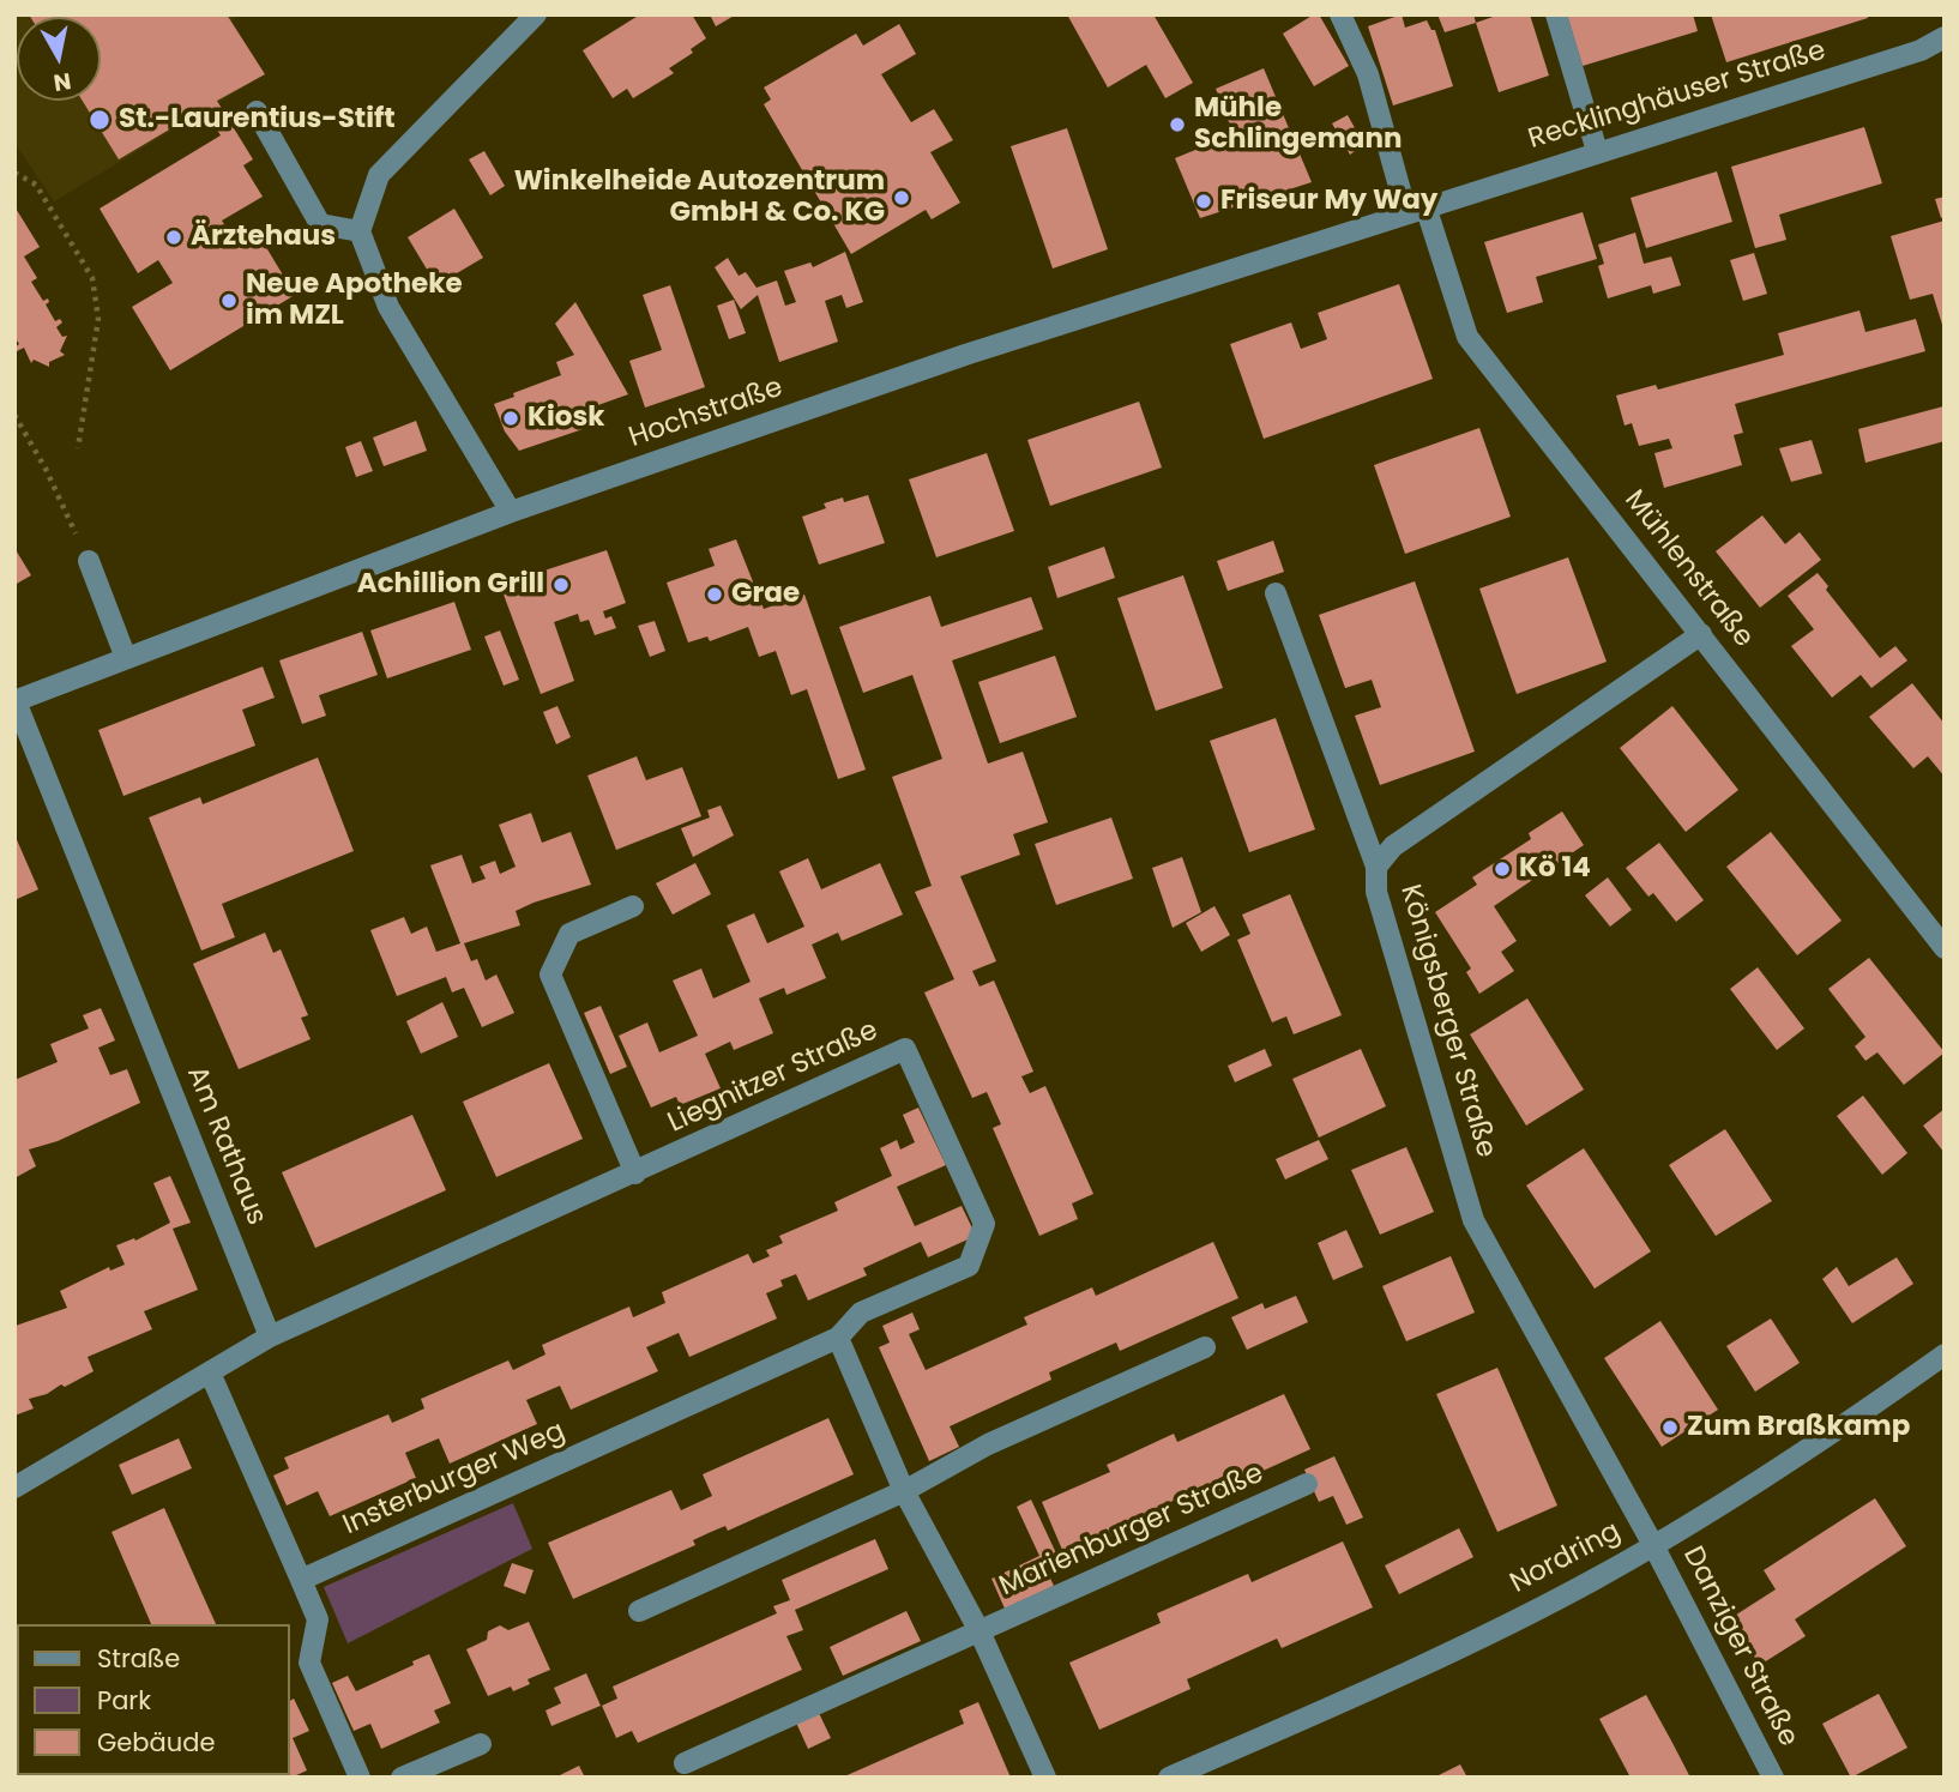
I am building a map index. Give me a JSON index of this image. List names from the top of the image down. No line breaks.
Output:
{"streets":{"street":["Recklinghäuser Straße","Hochstraße","Mühlenstraße","Königsberger Straße","Liegnitzer Straße","Am Rathaus","Insterburger Weg","Marienburger Straße","Nordring","Danziger Straße"]},"crossings":[["Recklinghäuser Straße","Hochstraße"],["Recklinghäuser Straße","Mühlenstraße"],["Hochstraße","Mühlenstraße"],["Hochstraße","Am Rathaus"],["Mühlenstraße","Königsberger Straße"],["Königsberger Straße","Nordring"],["Königsberger Straße","Danziger Straße"],["Liegnitzer Straße","Am Rathaus"],["Liegnitzer Straße","Insterburger Weg"],["Liegnitzer Straße","Marienburger Straße"],["Insterburger Weg","Marienburger Straße"],["Nordring","Danziger Straße"]],"places":["St.-Laurentius-Stift","Mühle Schlingemann","Winkelheide Autozentrum GmbH & Co. KG","Friseur My Way","Ärztehaus","Neue Apotheke im MZL","Kiosk","Achillion Grill","Grae","Kö 14","Zum Braßkamp"],"legend":["Straße","Park","Gebäude"],"north":"bottom"}
